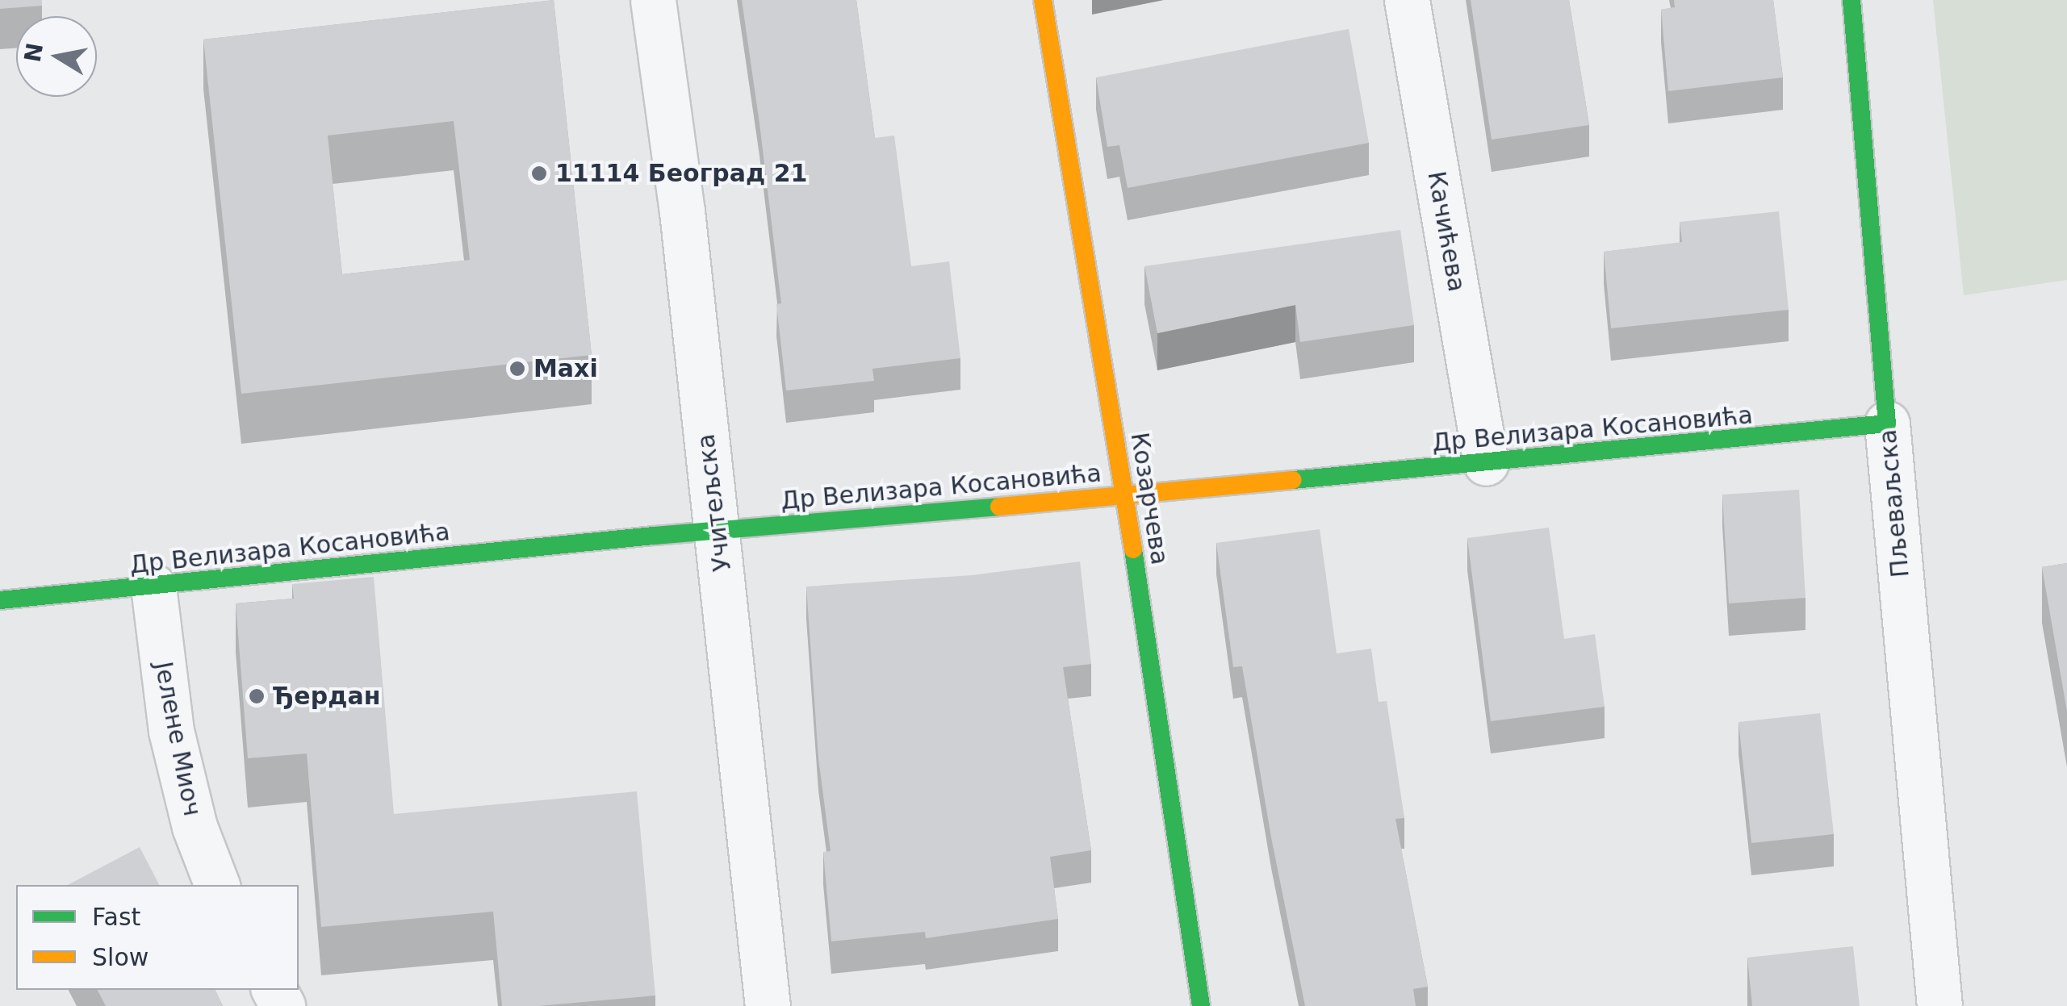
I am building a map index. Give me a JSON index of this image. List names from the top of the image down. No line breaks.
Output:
{"streets":{"street":["Качићева","Др Велизара Косановића","Козарчева","Учитељска","Пљеваљска","Јелене Миоч"]},"crossings":[["Качићева","Др Велизара Косановића"],["Др Велизара Косановића","Козарчева"],["Др Велизара Косановића","Учитељска"],["Др Велизара Косановића","Пљеваљска"],["Др Велизара Косановића","Јелене Миоч"]],"places":["11114 Београд 21","Maxi","Ђердан"],"legend":["Fast","Slow"],"north":"left"}
